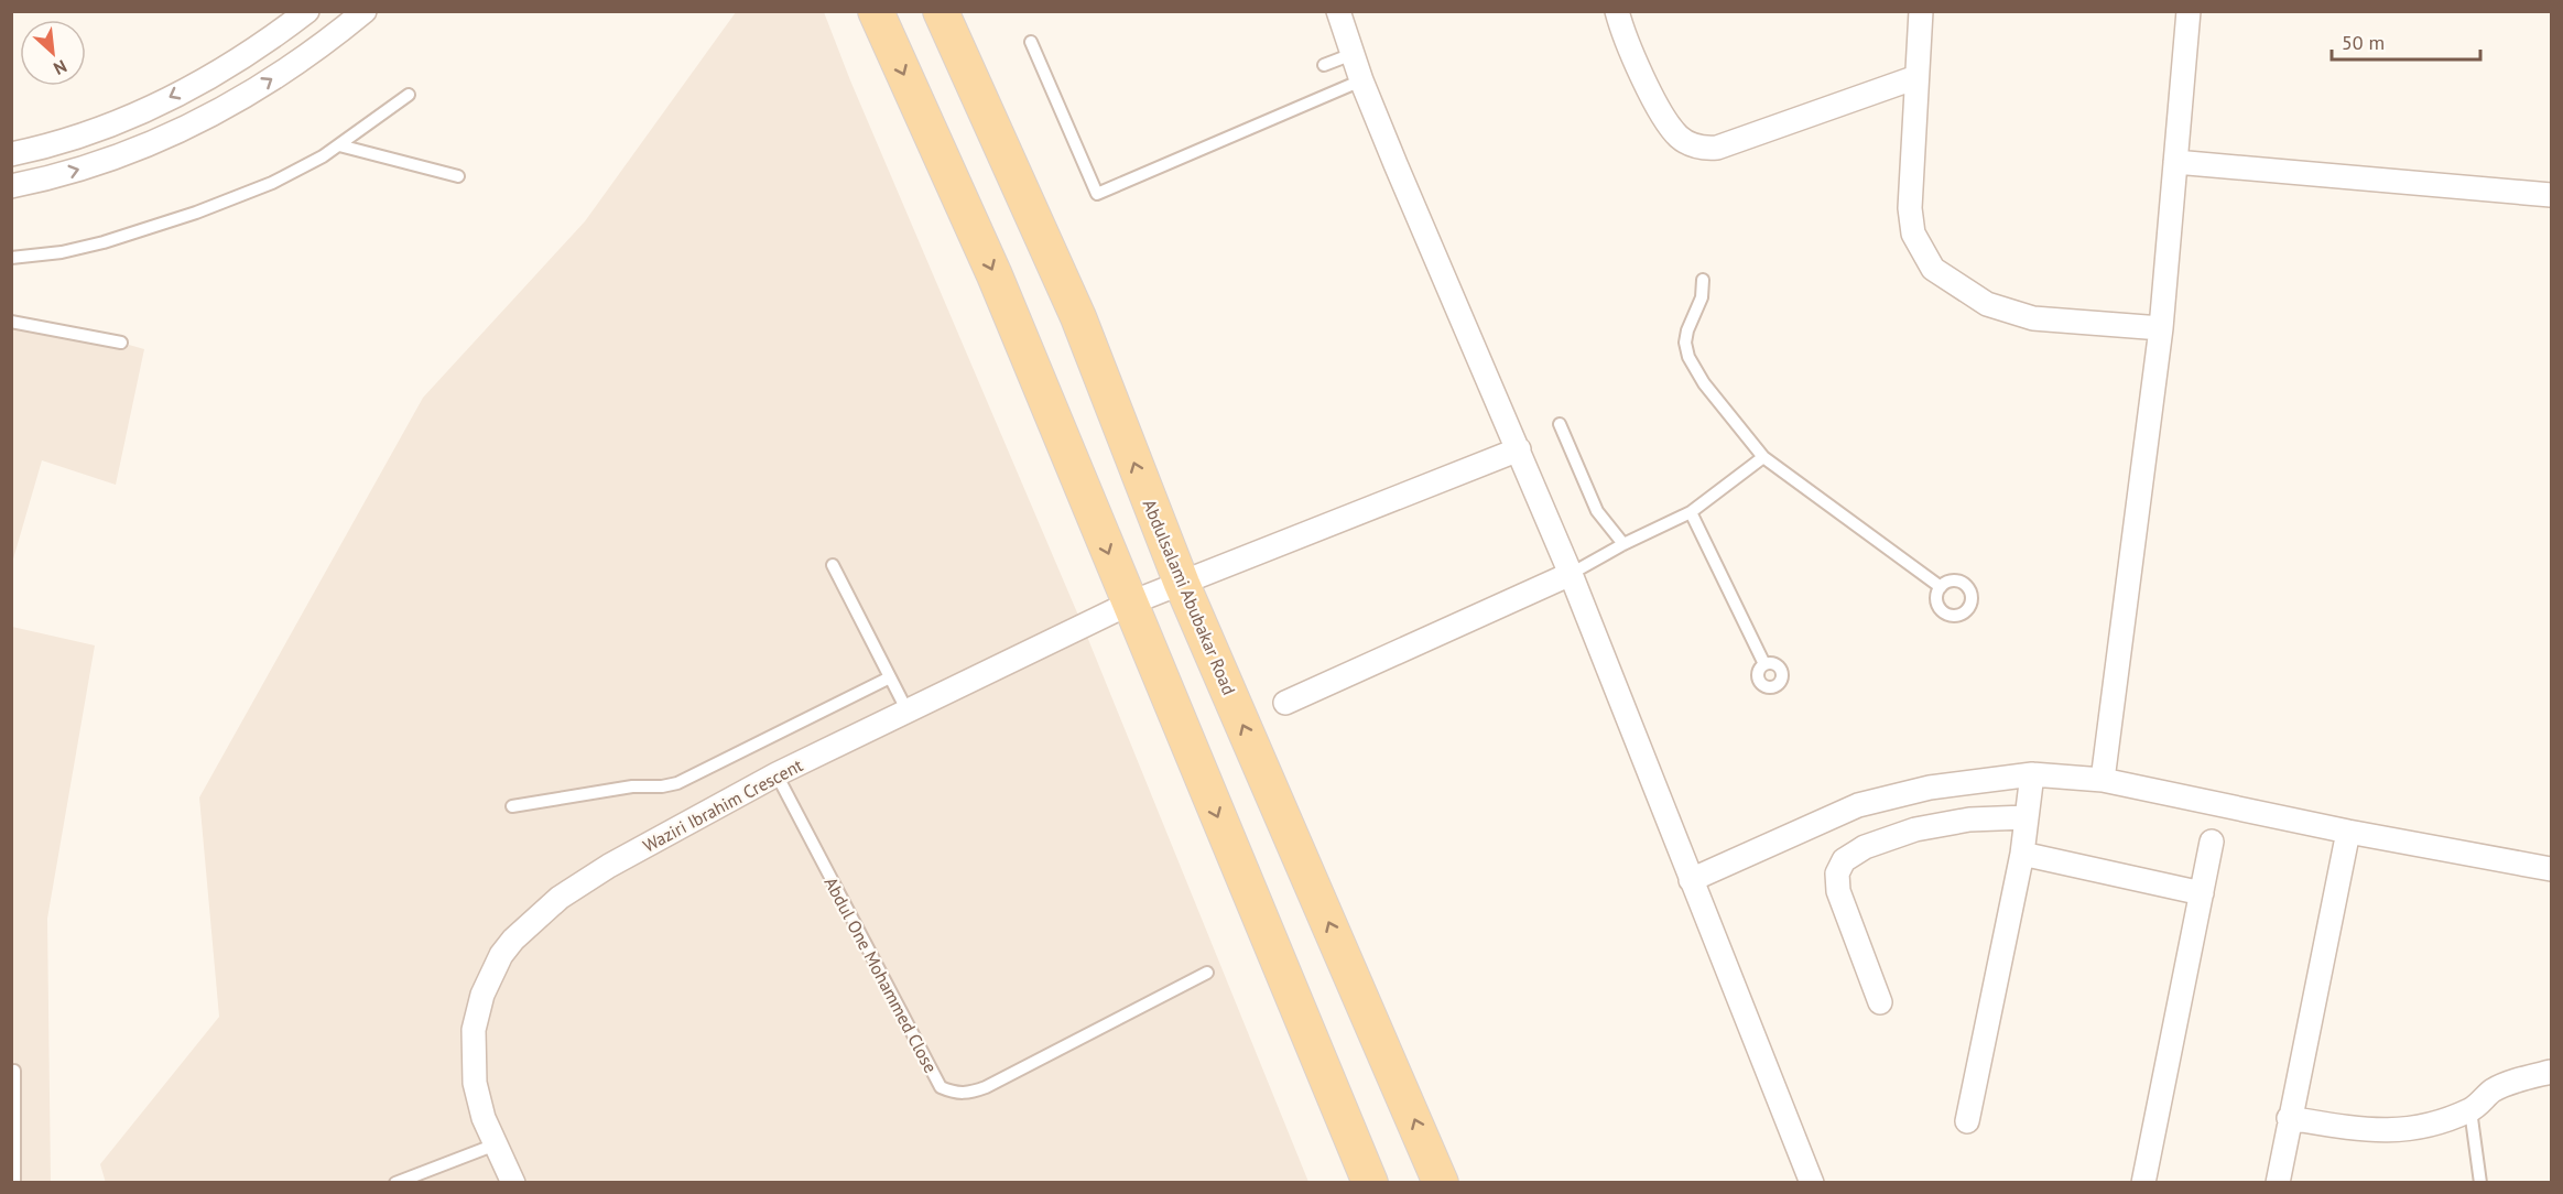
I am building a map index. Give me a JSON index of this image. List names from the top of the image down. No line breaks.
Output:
{"streets":{"main road":["Abdulsalami Abubakar Road"],"street":["Waziri Ibrahim Crescent"],"lane":["Abdul One Mohammed Close"]},"crossings":[["Abdulsalami Abubakar Road","Waziri Ibrahim Crescent"],["Waziri Ibrahim Crescent","Abdul One Mohammed Close"]],"scale_bar":"50 m","north":"bottom right"}
